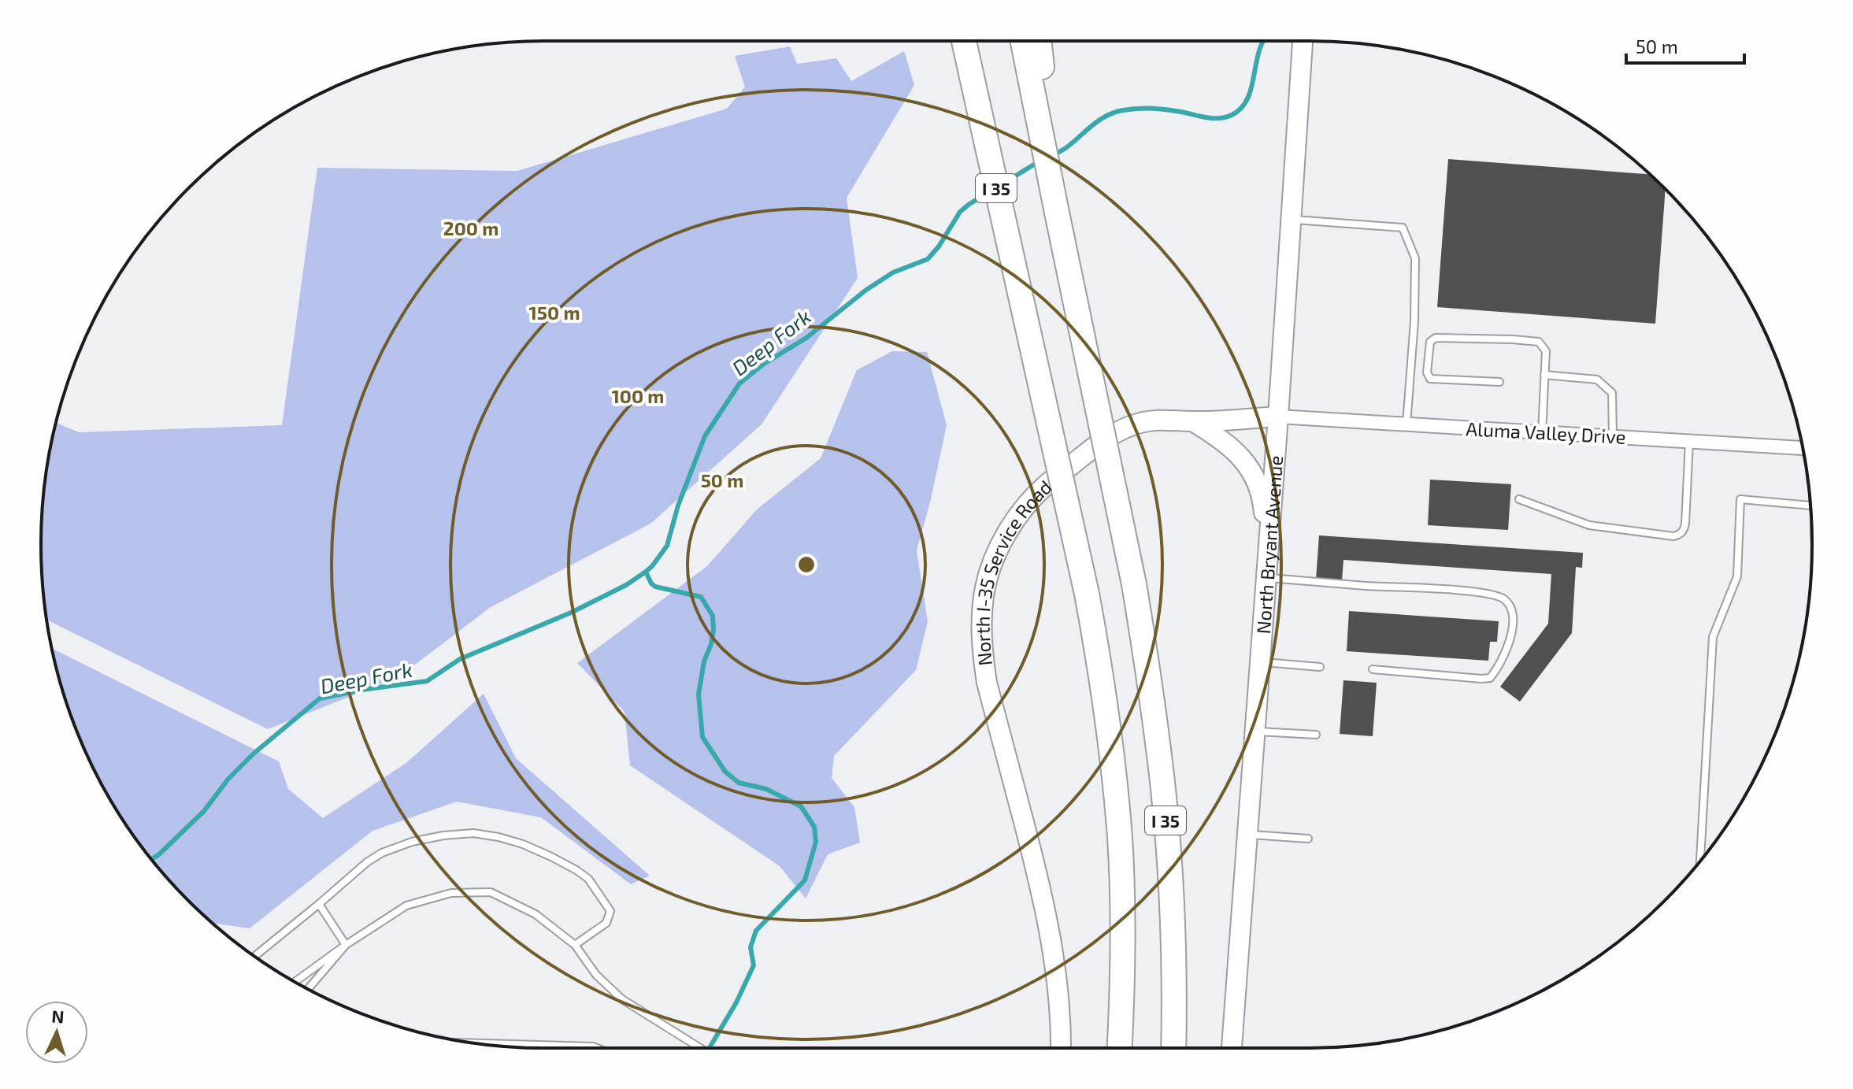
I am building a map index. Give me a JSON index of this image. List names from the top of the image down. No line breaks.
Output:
{"streets":{"highway":["I 35"],"main road":["North Bryant Avenue","North I-35 Service Road"],"street":["Aluma Valley Drive"]},"crossings":[["Aluma Valley Drive","North Bryant Avenue"],["Aluma Valley Drive","North I-35 Service Road"],["North Bryant Avenue","North I-35 Service Road"]],"water":["Deep Fork"],"scale_bar":"50 m","north":"top","rings":["200 m","150 m","100 m","50 m"]}
